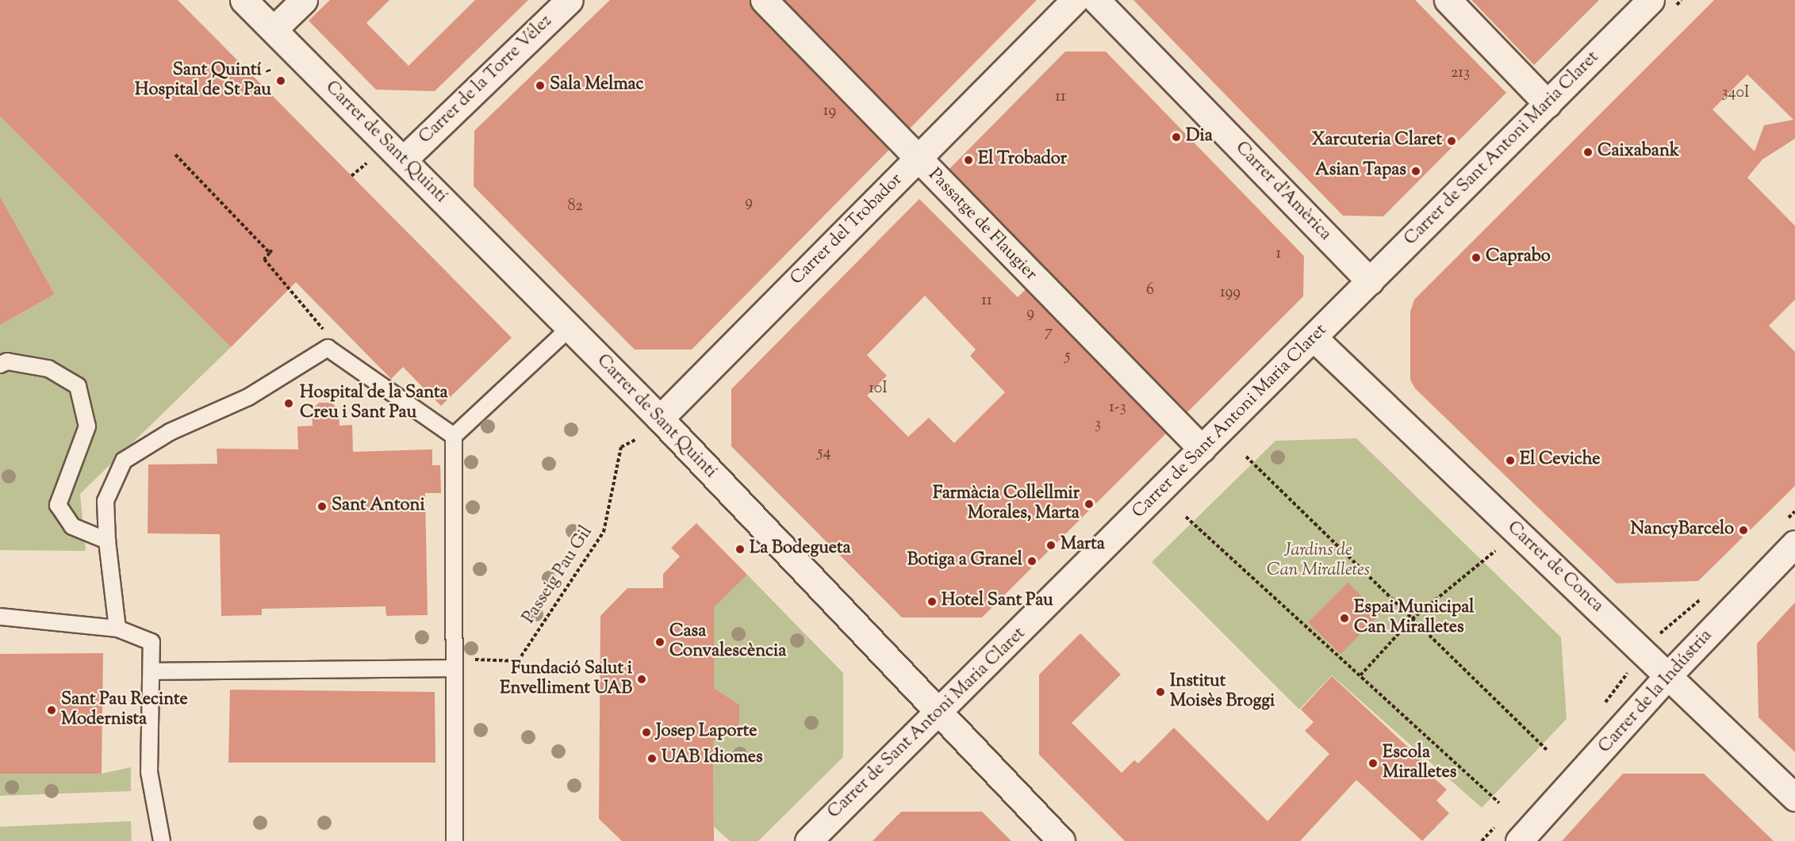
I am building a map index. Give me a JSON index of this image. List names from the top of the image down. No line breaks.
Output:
{"streets":{"street":["Carrer de la Torre Vélez","Carrer de Sant Quintí","Carrer de Sant Antoni Maria Claret","Carrer d'Amèrica","Passatge de Flaugier","Carrer del Trobador","Carrer de Conca","Carrer de la Indústria"],"path":["Passeig Pau Gil"]},"crossings":[["Carrer de la Torre Vélez","Carrer de Sant Quintí"],["Carrer de Sant Quintí","Carrer de Sant Antoni Maria Claret"],["Carrer de Sant Quintí","Carrer del Trobador"],["Carrer de Sant Antoni Maria Claret","Carrer d'Amèrica"],["Carrer de Sant Antoni Maria Claret","Passatge de Flaugier"],["Carrer de Sant Antoni Maria Claret","Carrer de Conca"],["Passatge de Flaugier","Carrer del Trobador"],["Carrer de Conca","Carrer de la Indústria"]],"parks":["Jardins de Can Miralletes"],"places":["Sant Quintí - Hospital de St Pau","Sala Melmac","Dia","Xarcuteria Claret","Caixabank","El Trobador","Asian Tapas","Caprabo","Hospital de la Santa Creu i Sant Pau","El Ceviche","Farmàcia Collellmir Morales, Marta","Sant Antoni","NancyBarcelo","Marta","La Bodegueta","Botiga a Granel","Hotel Sant Pau","Espai Municipal Can Miralletes","Casa Convalescència","Fundació Salut i Envelliment UAB","Institut Moisès Broggi","Sant Pau Recinte Modernista","Josep Laporte","UAB Idiomes","Escola Miralletes"],"house_numbers":["213","340I","11","19","9","82","1","6","199","11","9","7","5","10I","1-3","3","54"]}
